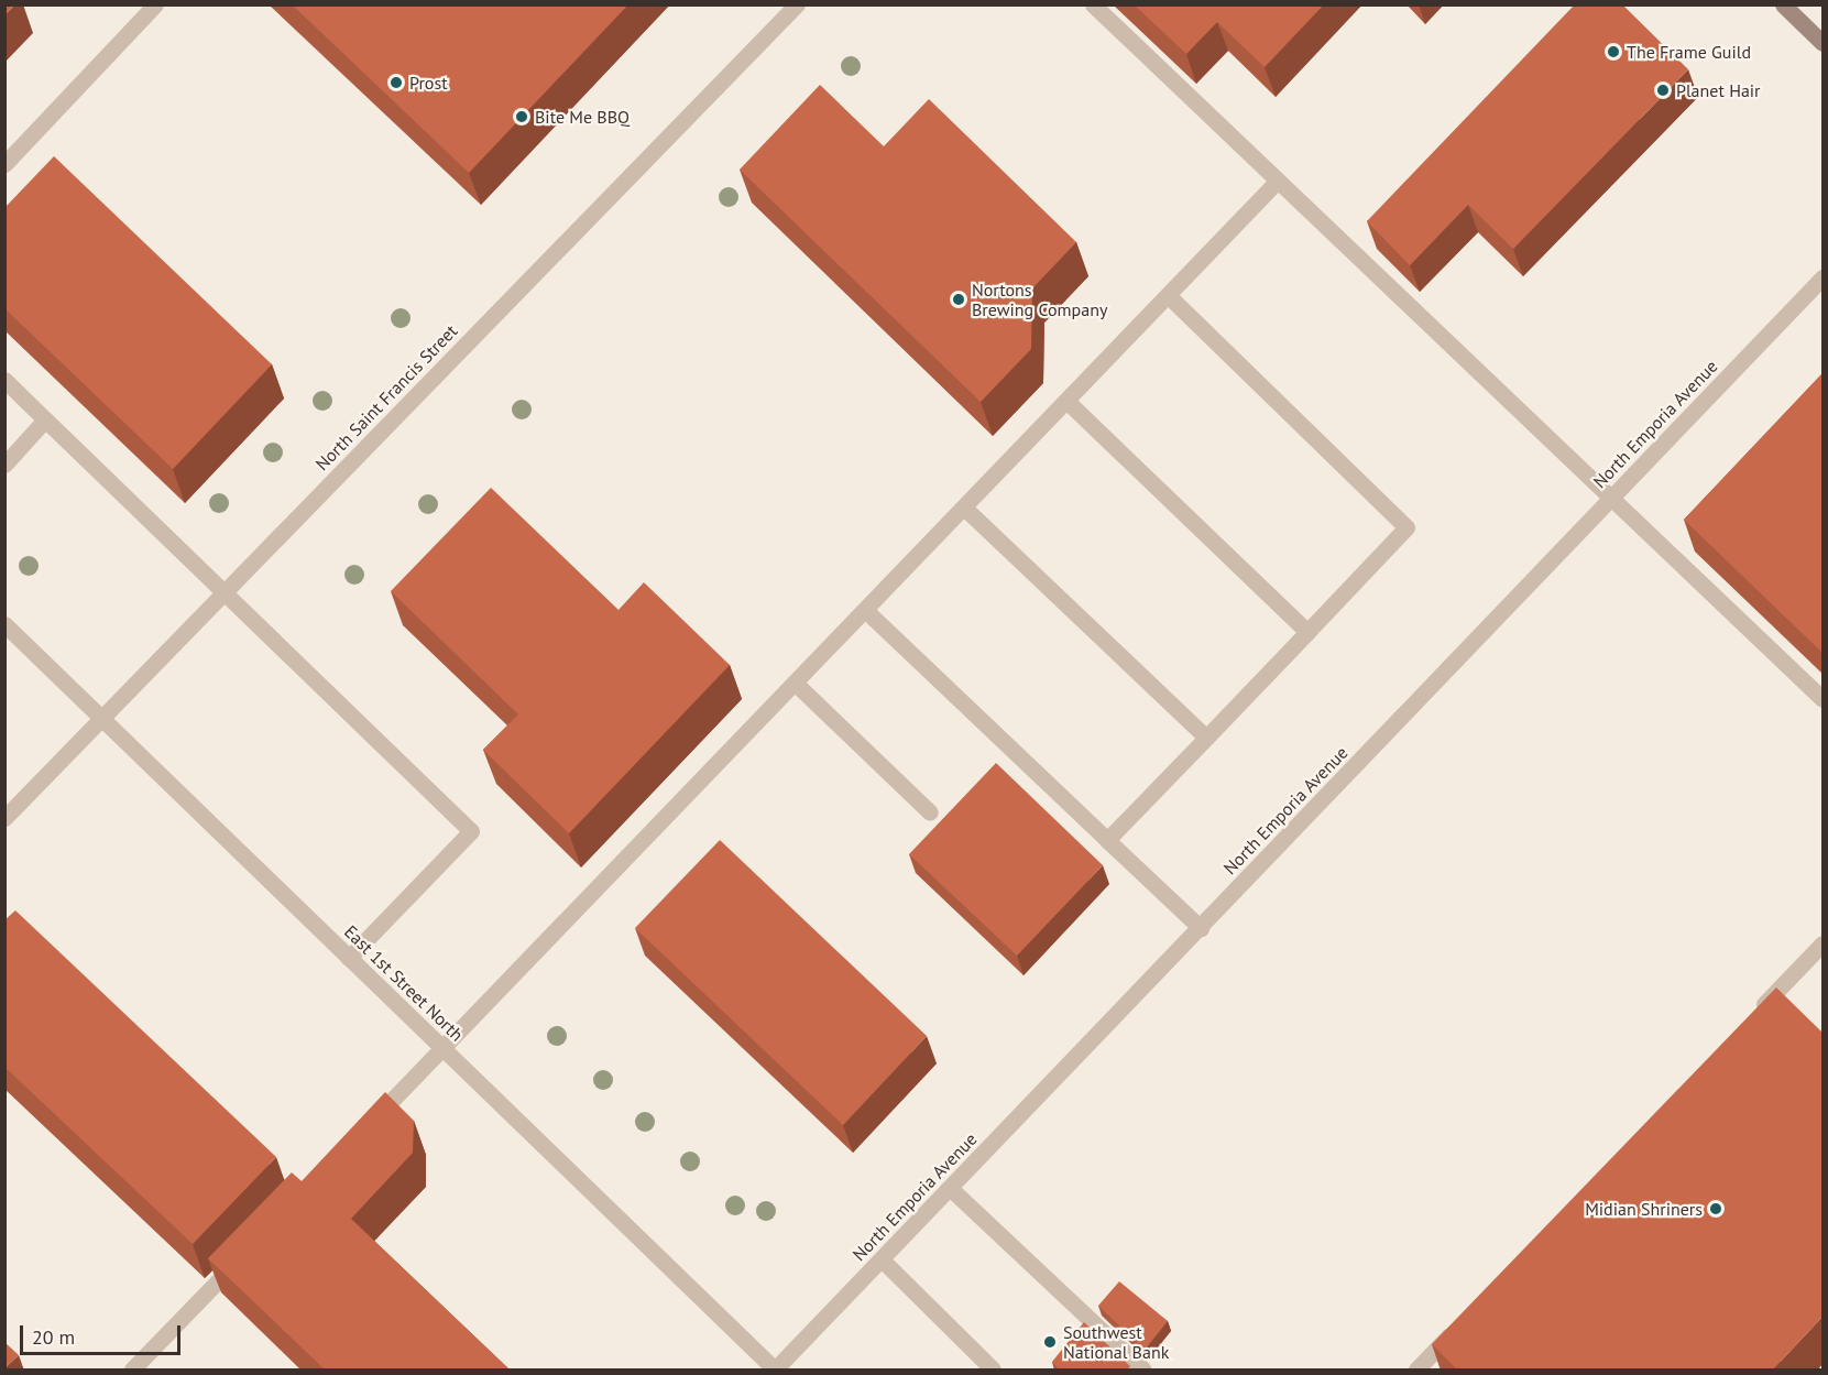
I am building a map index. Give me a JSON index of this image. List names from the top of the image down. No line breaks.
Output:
{"streets":{"street":["North Saint Francis Street","North Emporia Avenue","East 1st Street North"]},"crossings":[["North Saint Francis Street","East 1st Street North"],["North Emporia Avenue","East 1st Street North"]],"places":["The Frame Guild","Prost","Planet Hair","Bite Me BBQ","Nortons Brewing Company","Midian Shriners","Southwest National Bank"],"scale_bar":"20 m"}
